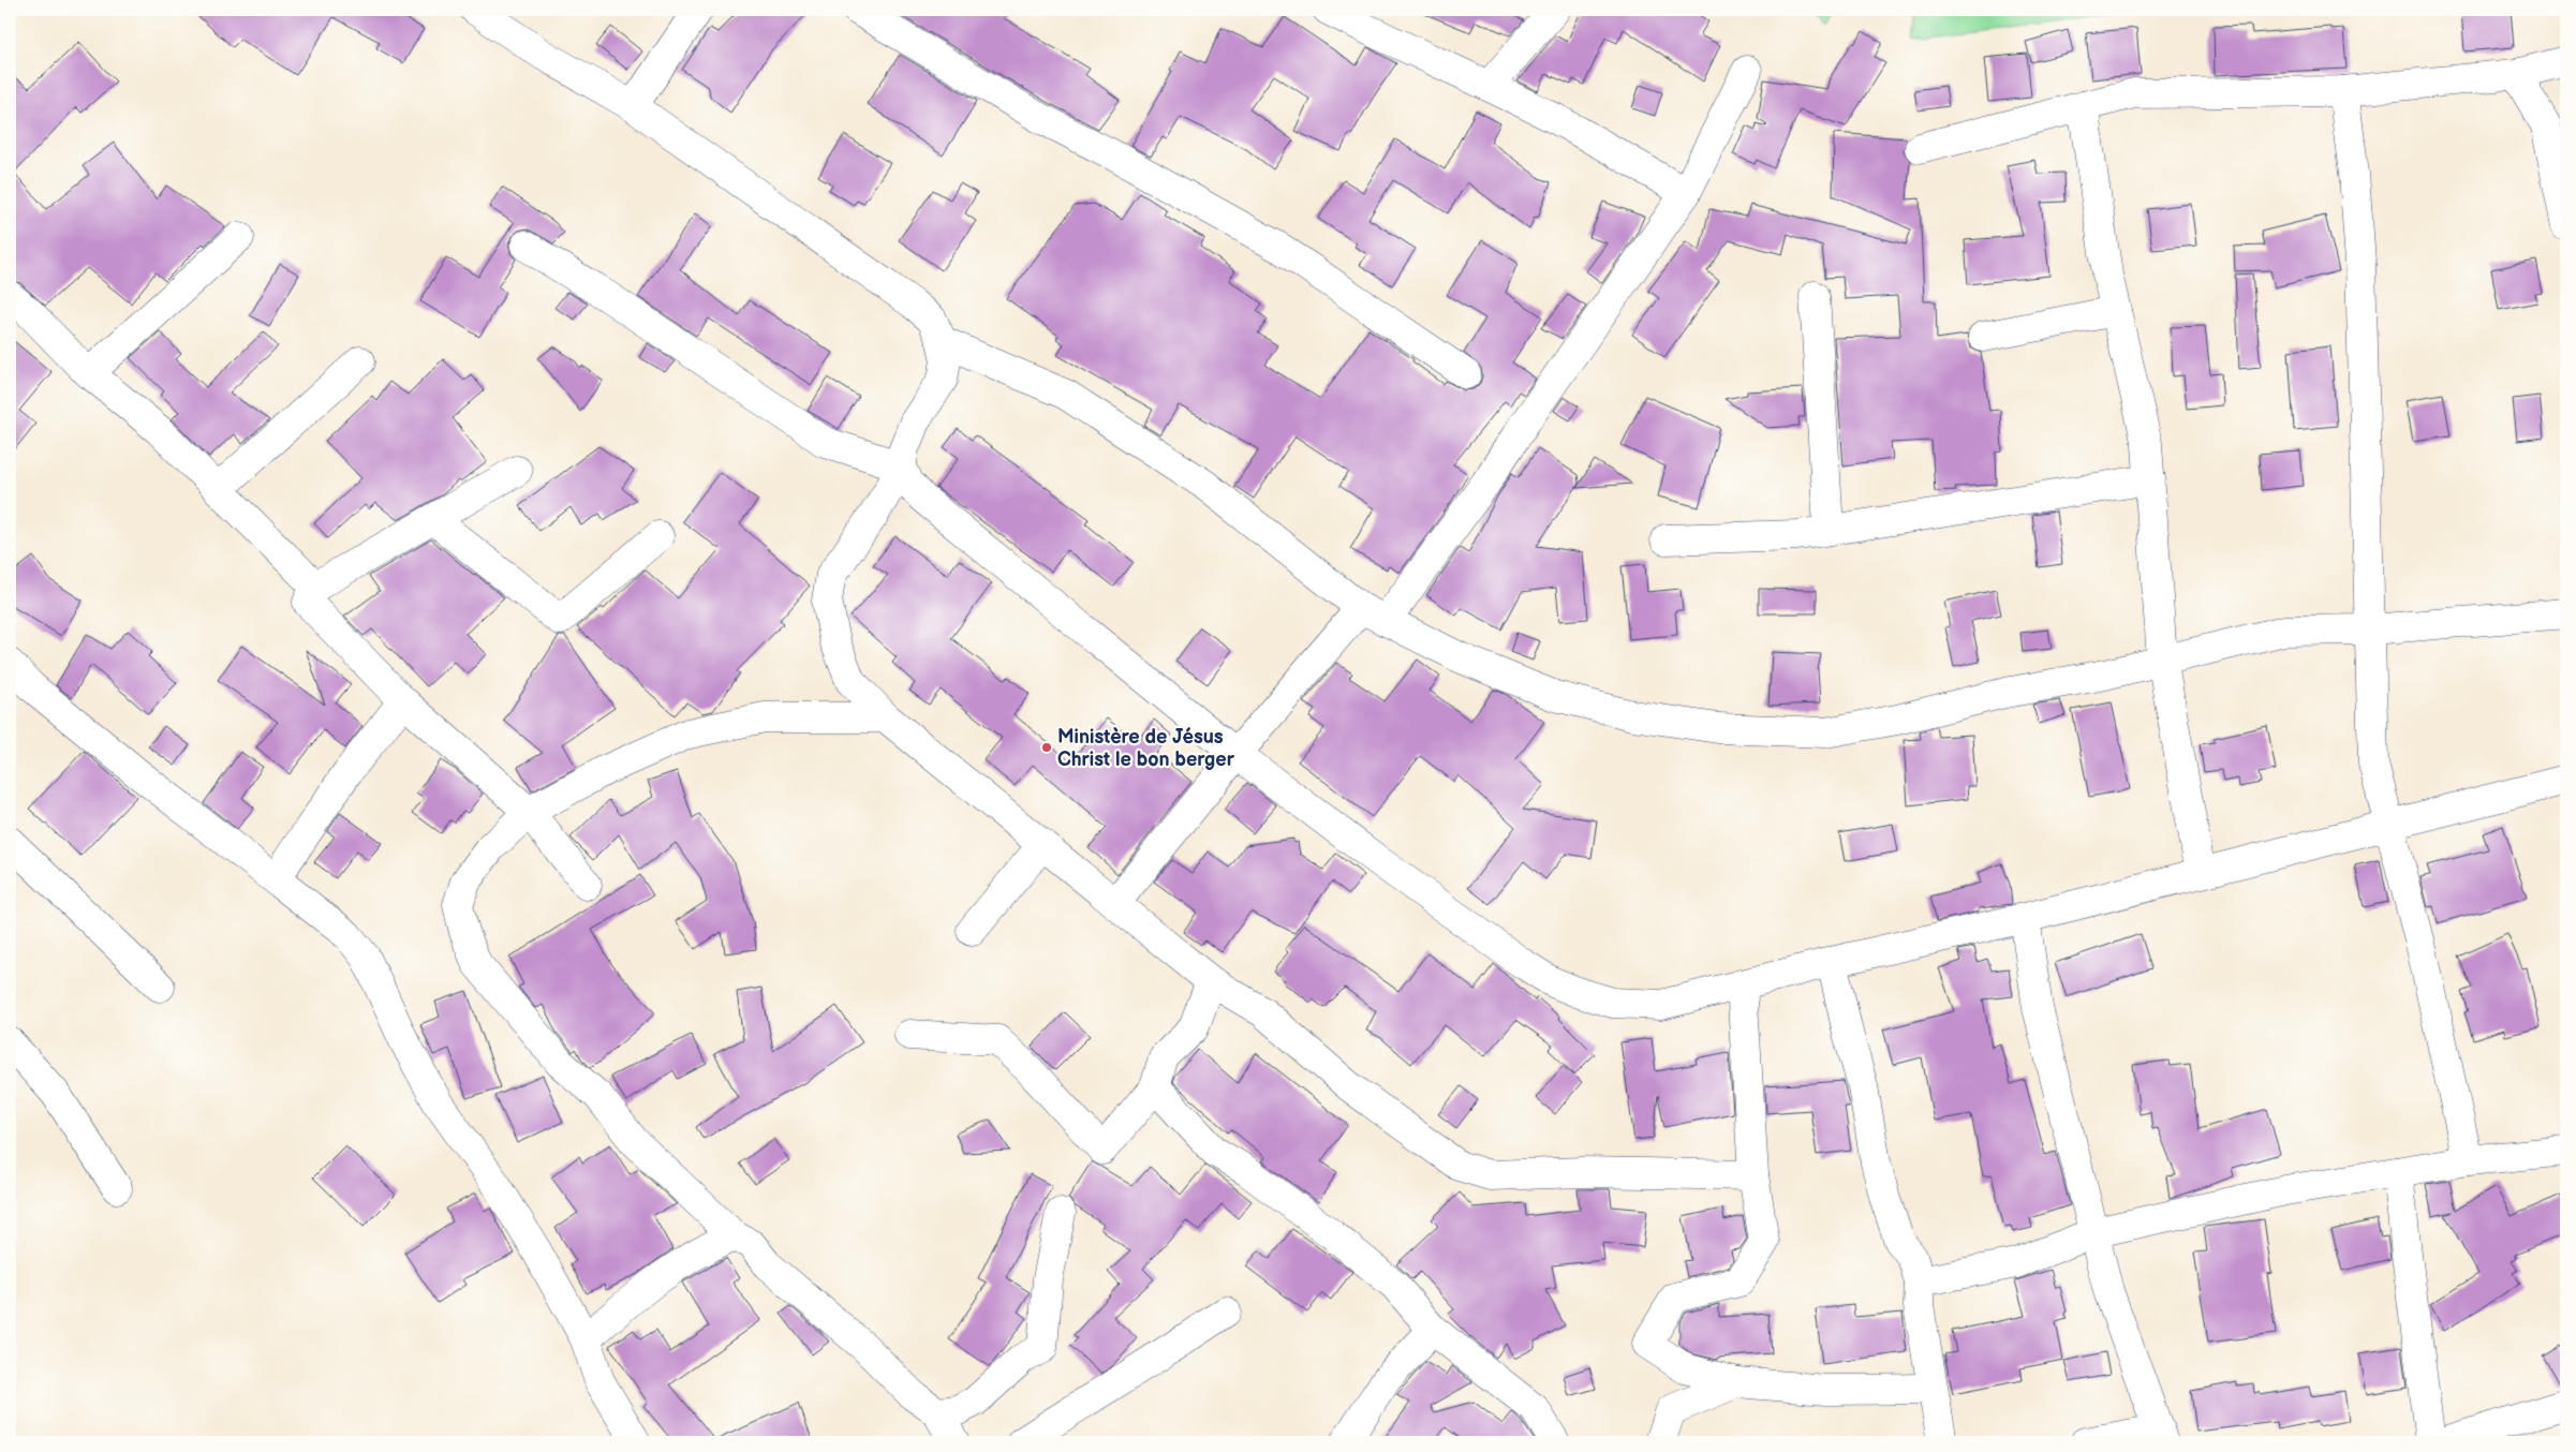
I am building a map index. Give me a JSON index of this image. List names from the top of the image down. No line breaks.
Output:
{"places":["Ministère de Jésus Christ le bon berger"]}
